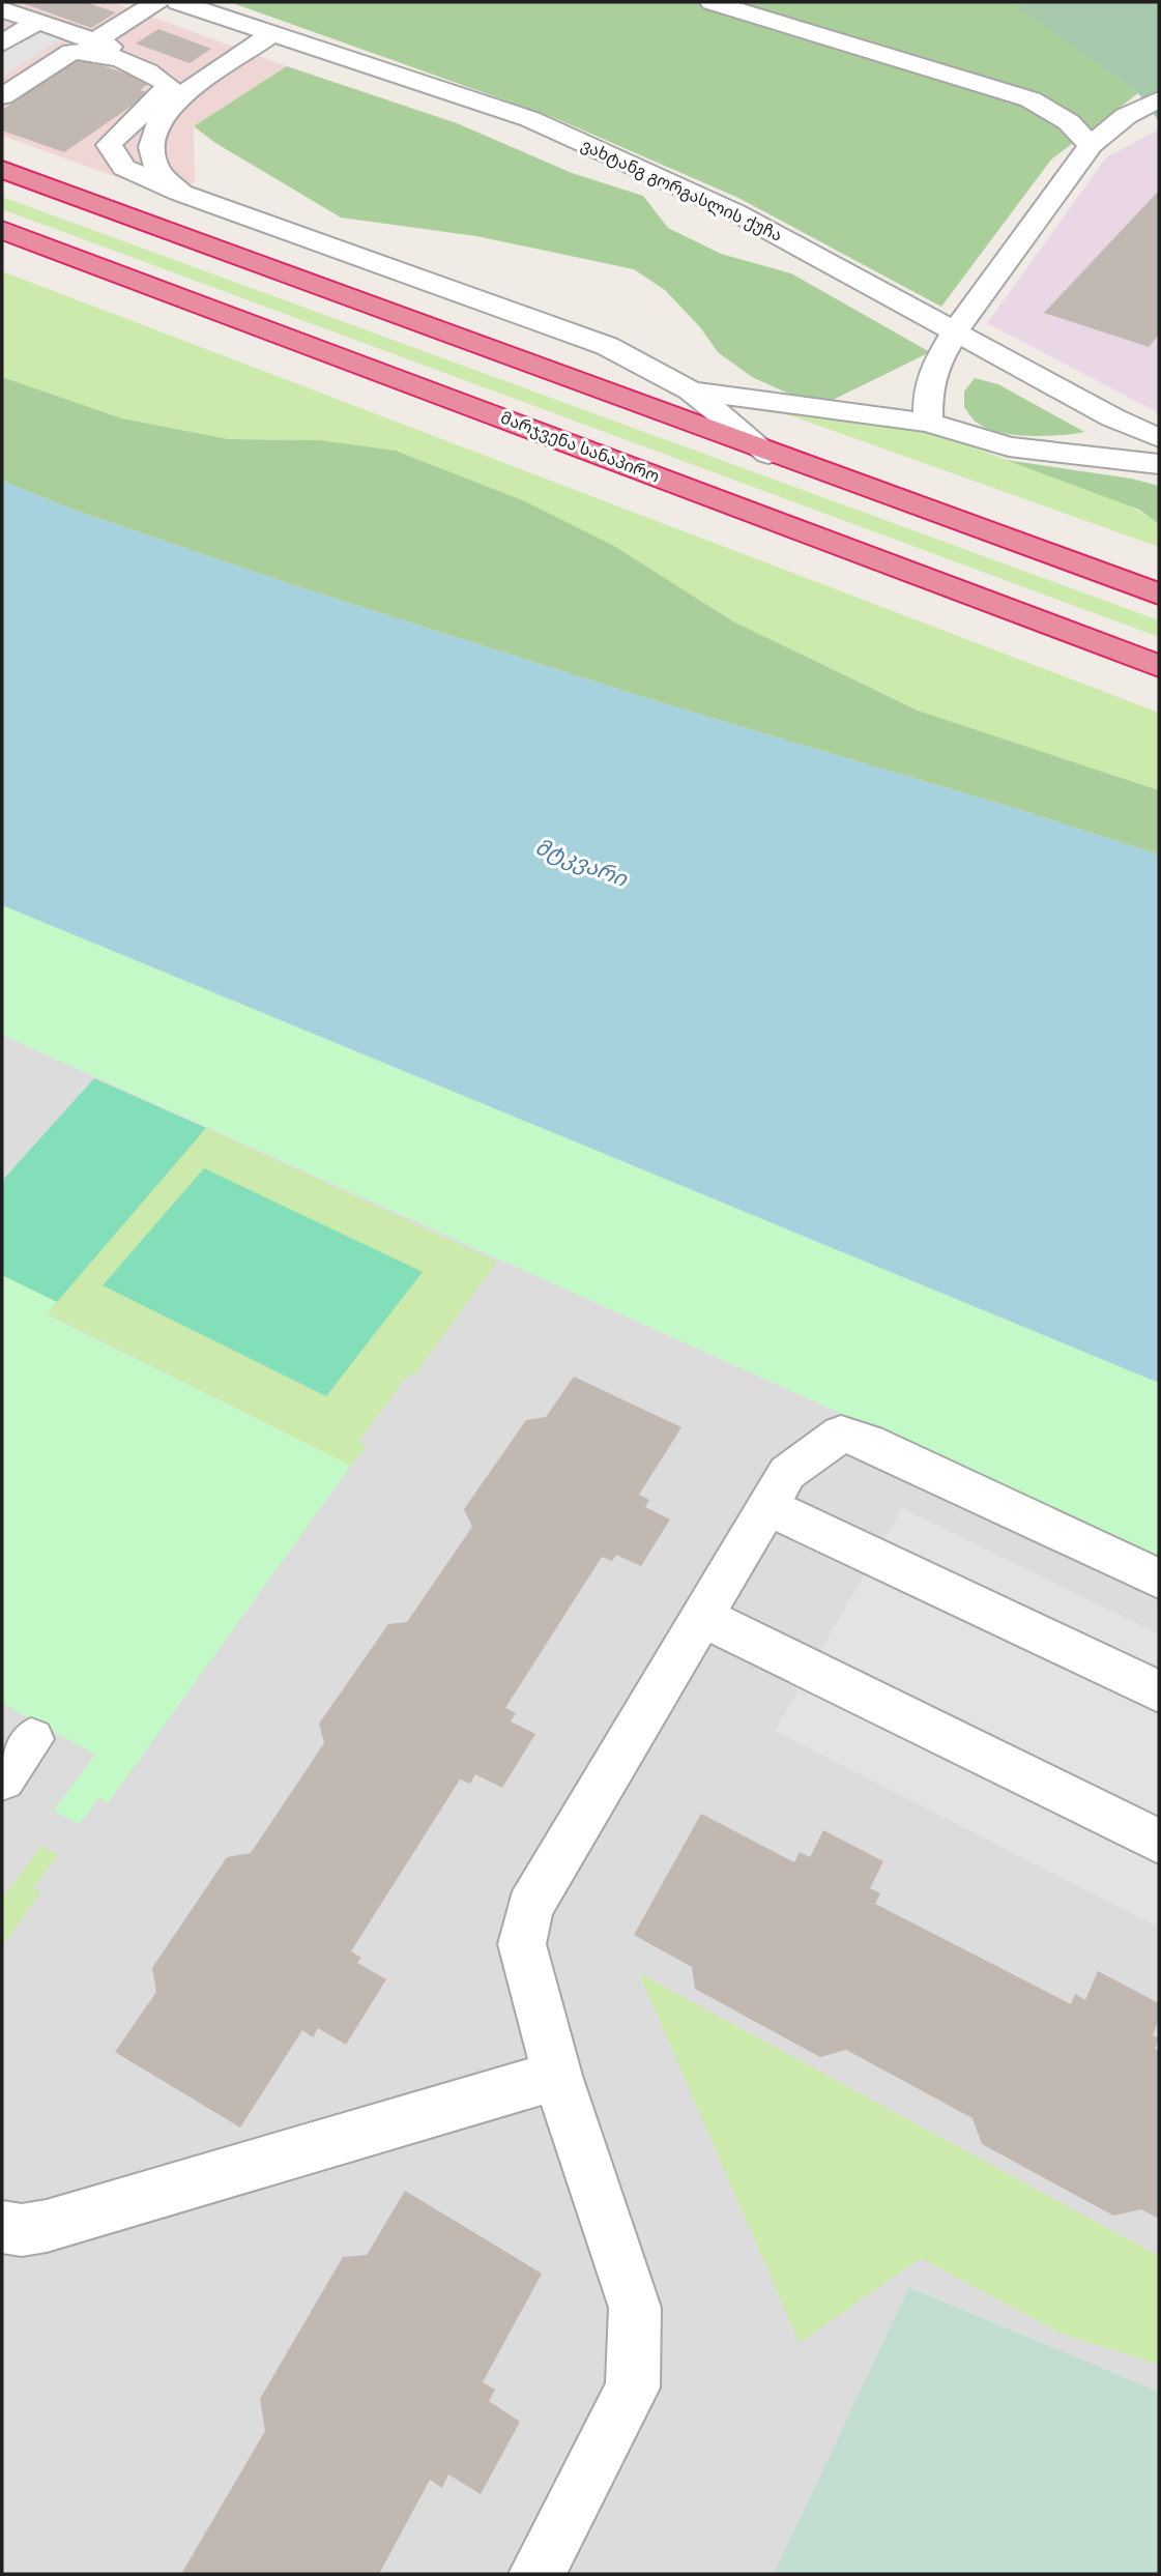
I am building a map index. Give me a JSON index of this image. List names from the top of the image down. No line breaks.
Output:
{"streets":{"highway":["მარჯვენა სანაპირო"],"street":["ვახტანგ გორგასლის ქუჩა"]},"water":["მტკვარი"]}
